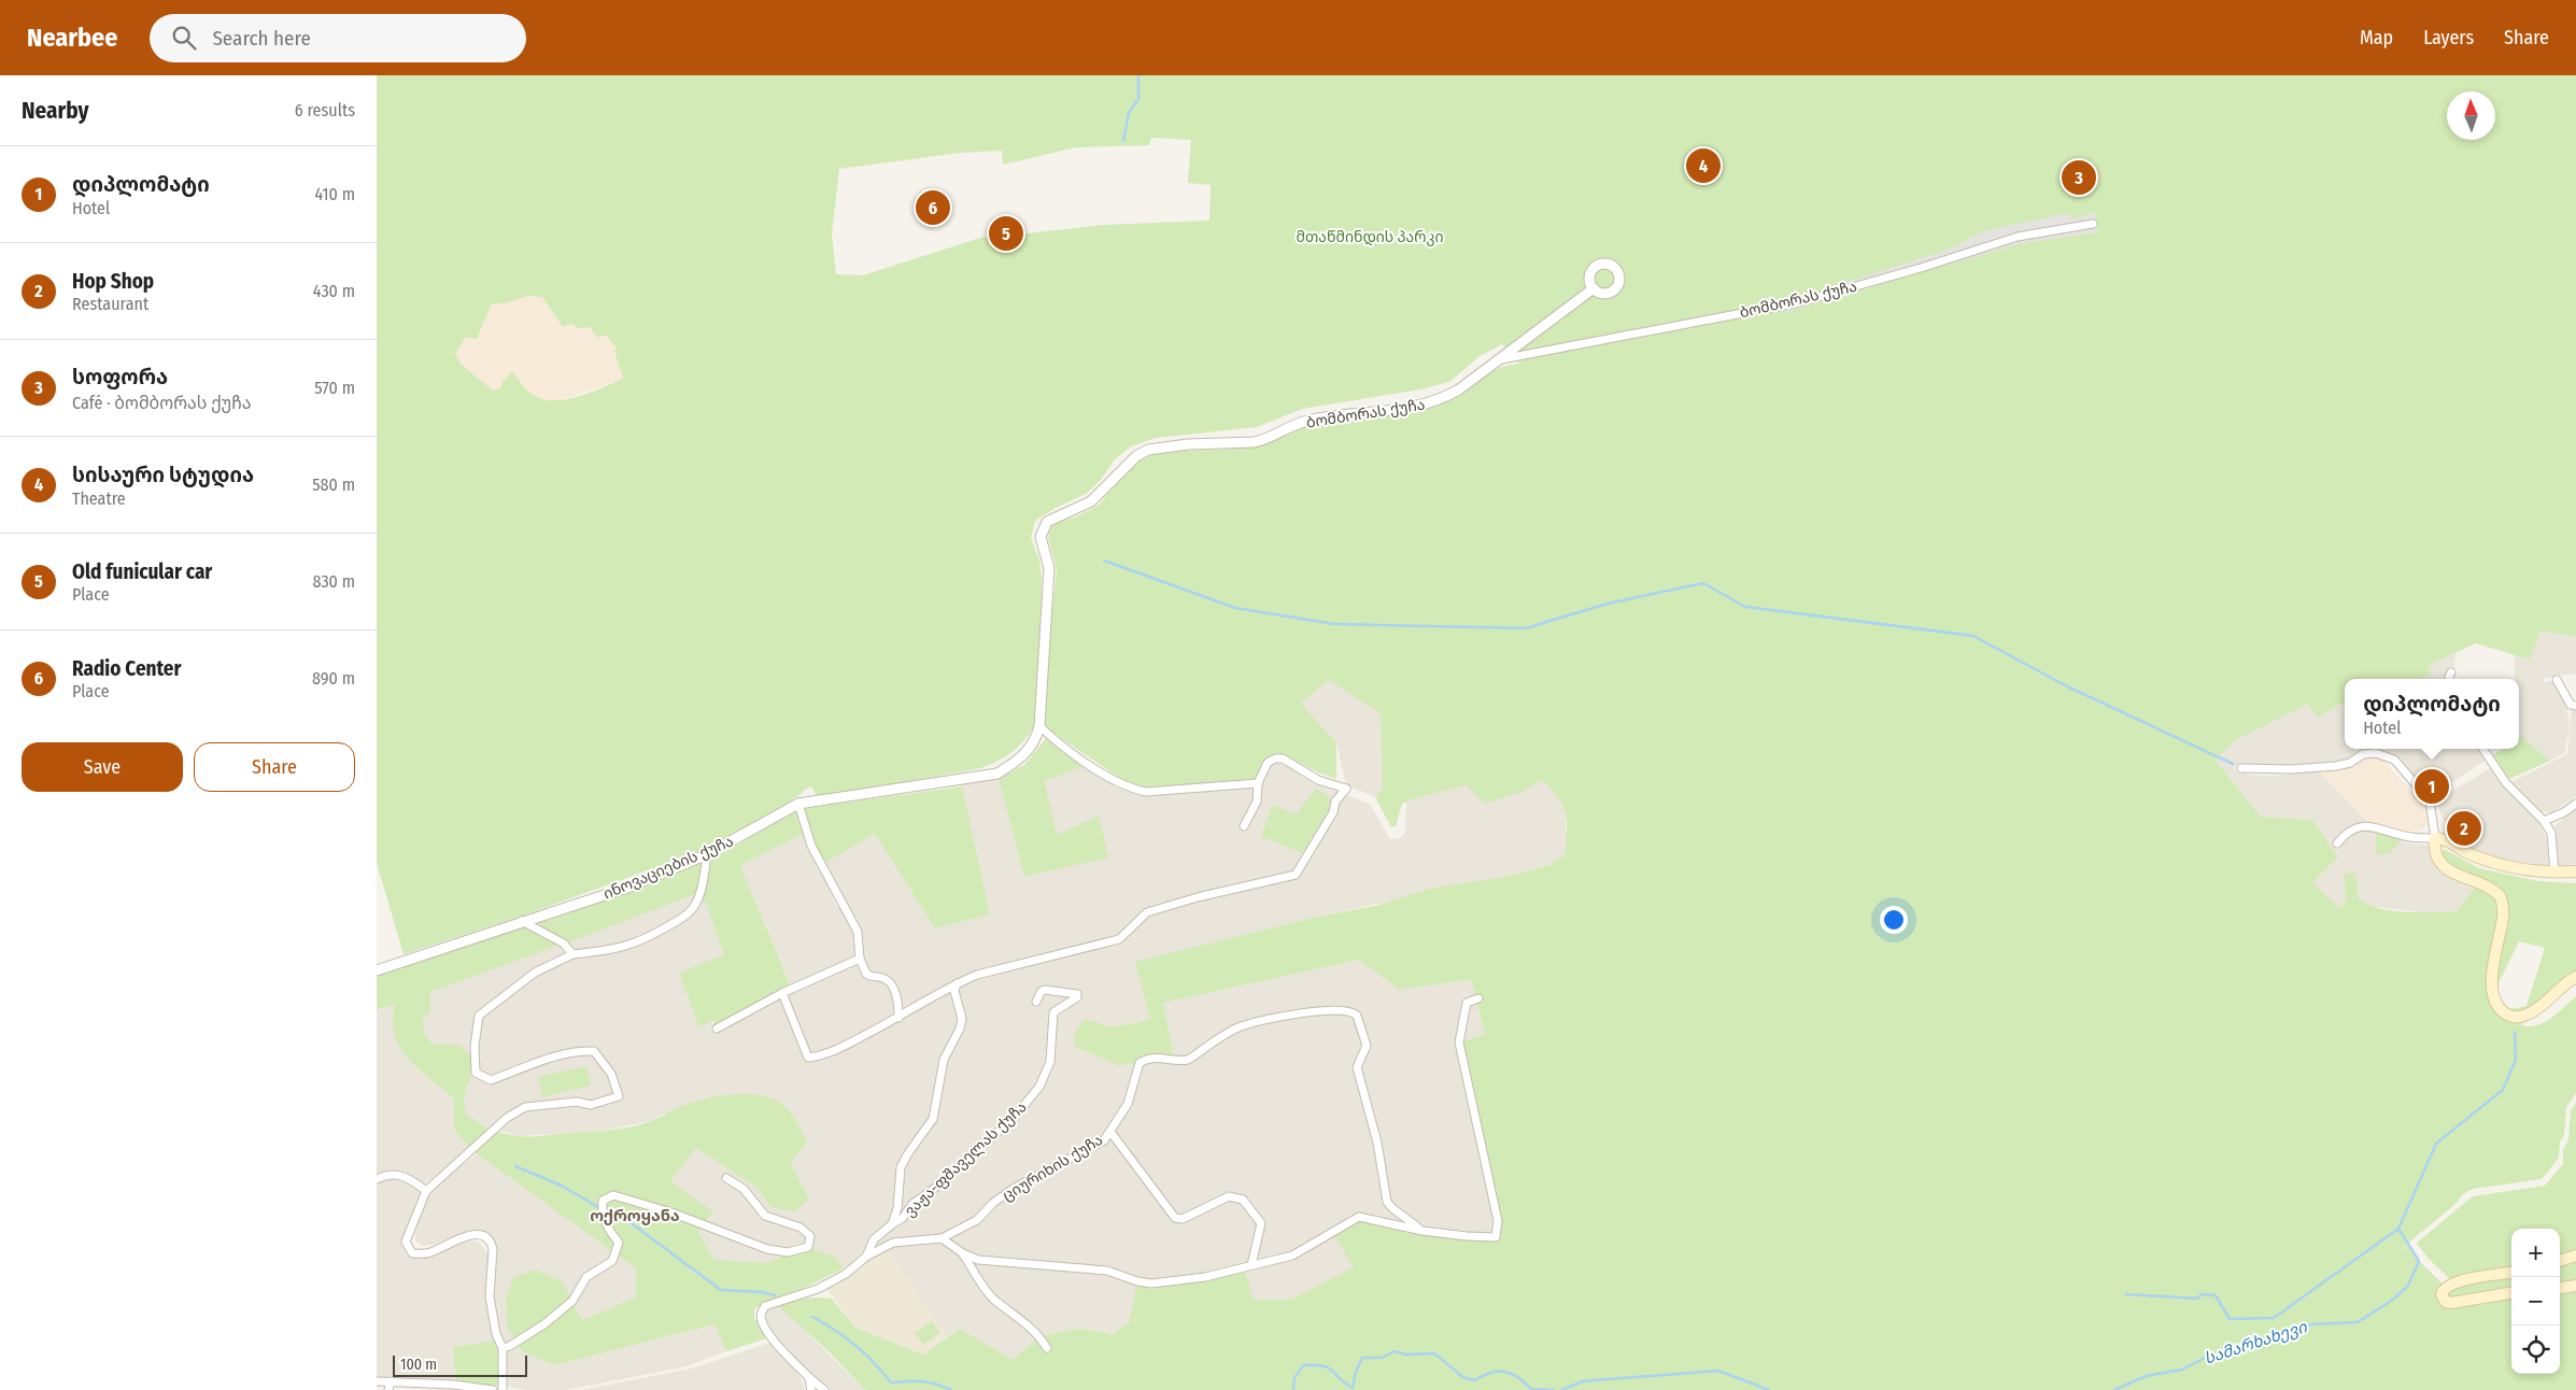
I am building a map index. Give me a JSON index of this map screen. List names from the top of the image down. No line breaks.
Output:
{"streets":{"street":["ბომბორას ქუჩა","ინოვაციების ქუჩა","ვაჟა-ფშაველას ქუჩა","ციურიხის ქუჩა"]},"crossings":[["ბომბორას ქუჩა","ინოვაციების ქუჩა"]],"districts":["ოქროყანა"],"water":["სამარხახევი"],"parks":["მთაწმინდის პარკი"],"scale_bar":"100 m","north":"top","page":{"header":"Nearbee","search":"Search here","nav":["Map","Layers","Share"],"heading":["Nearby","6 results"],"list":[{"mark":"1","name":"დიპლომატი","note":"Hotel","value":"410 m"},{"mark":"2","name":"Hop Shop","note":"Restaurant","value":"430 m"},{"mark":"3","name":"სოფორა","note":"Café · ბომბორას ქუჩა","value":"570 m"},{"mark":"4","name":"სისაური სტუდია","note":"Theatre","value":"580 m"},{"mark":"5","name":"Old funicular car","note":"Place","value":"830 m"},{"mark":"6","name":"Radio Center","note":"Place","value":"890 m"}],"pins":["4","3","6","5","1","2"],"popup":["დიპლომატი","Hotel"],"buttons":["Save","Share"],"map_buttons":["+","−"],"scale":"100 m"}}
